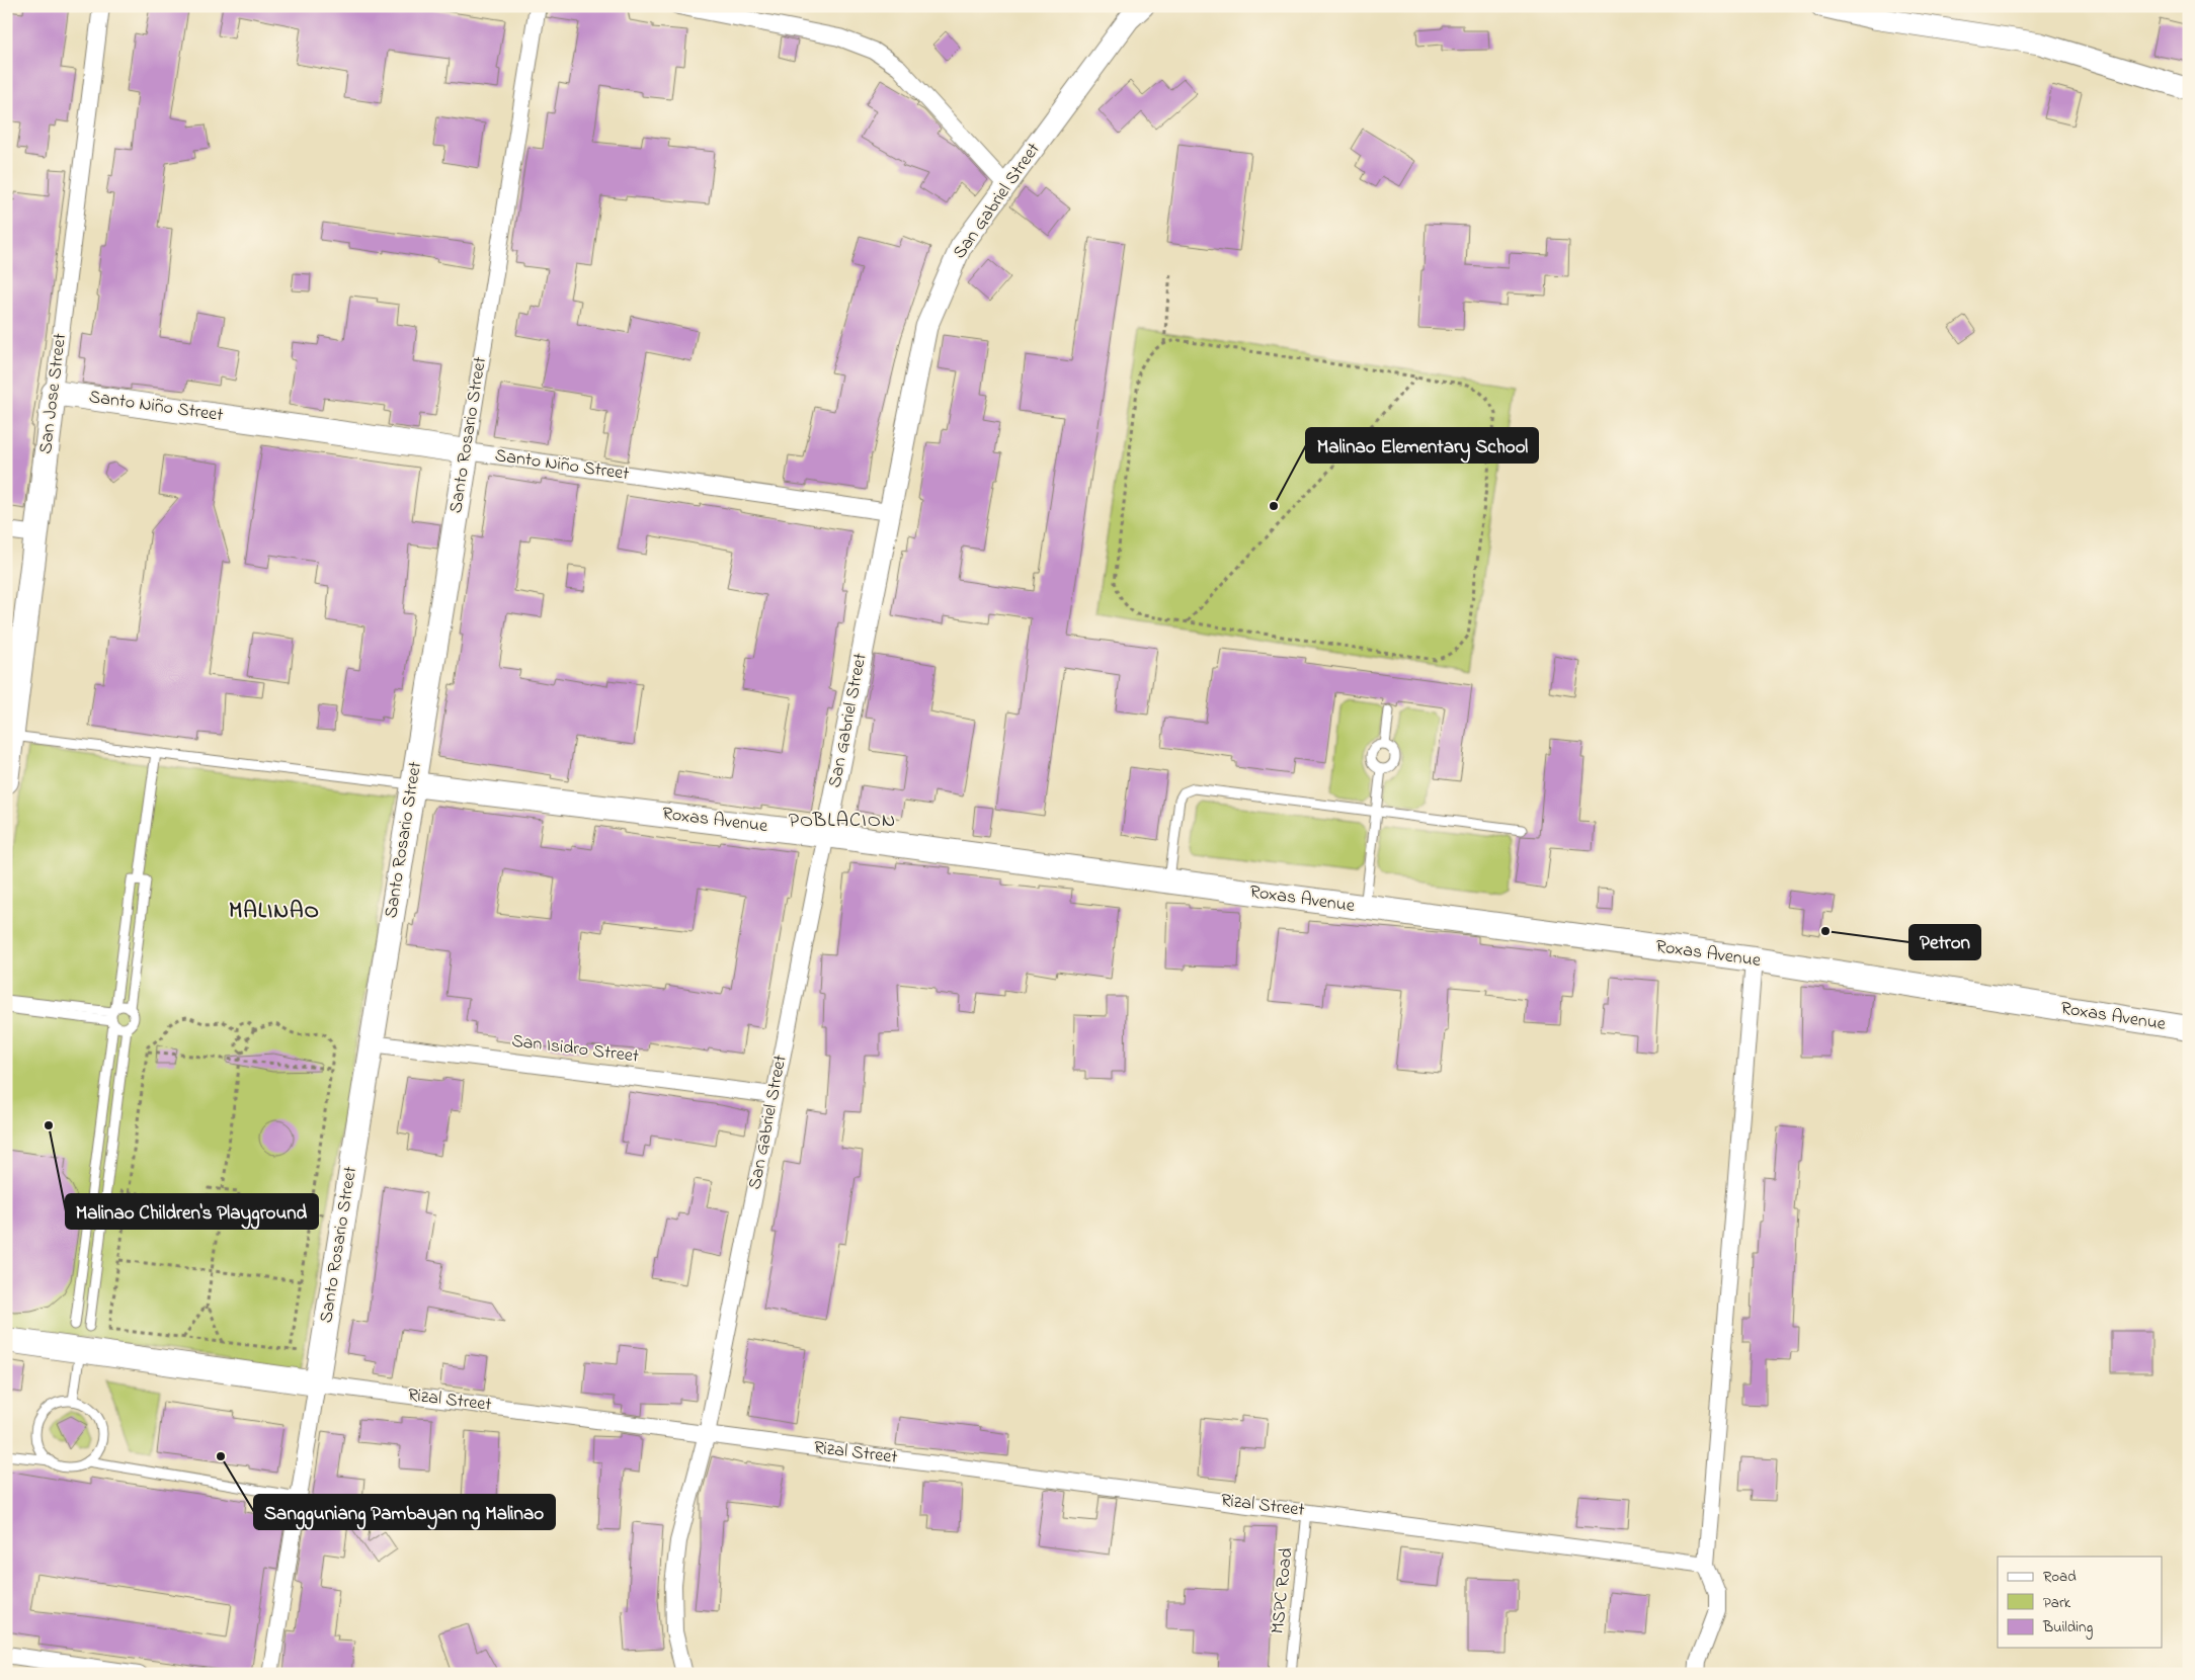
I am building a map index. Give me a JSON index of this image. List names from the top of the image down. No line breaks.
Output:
{"streets":{"main road":["San Jose Street","Santo Niño Street","Santo Rosario Street","Roxas Avenue","Rizal Street"],"street":["San Gabriel Street","San Isidro Street"],"lane":["MSPC Road"]},"crossings":[["San Gabriel Street","Santo Niño Street"],["San Gabriel Street","Roxas Avenue"],["San Gabriel Street","San Isidro Street"],["San Gabriel Street","Rizal Street"],["San Jose Street","Santo Niño Street"],["Santo Niño Street","Santo Rosario Street"],["Santo Rosario Street","Roxas Avenue"],["Santo Rosario Street","San Isidro Street"],["Santo Rosario Street","Rizal Street"],["Rizal Street","MSPC Road"]],"districts":["POBLACION","MALINAO"],"places":["Malinao Elementary School","Petron","Malinao Children's Playground","Sangguniang Pambayan ng Malinao"],"legend":["Road","Park","Building"]}
